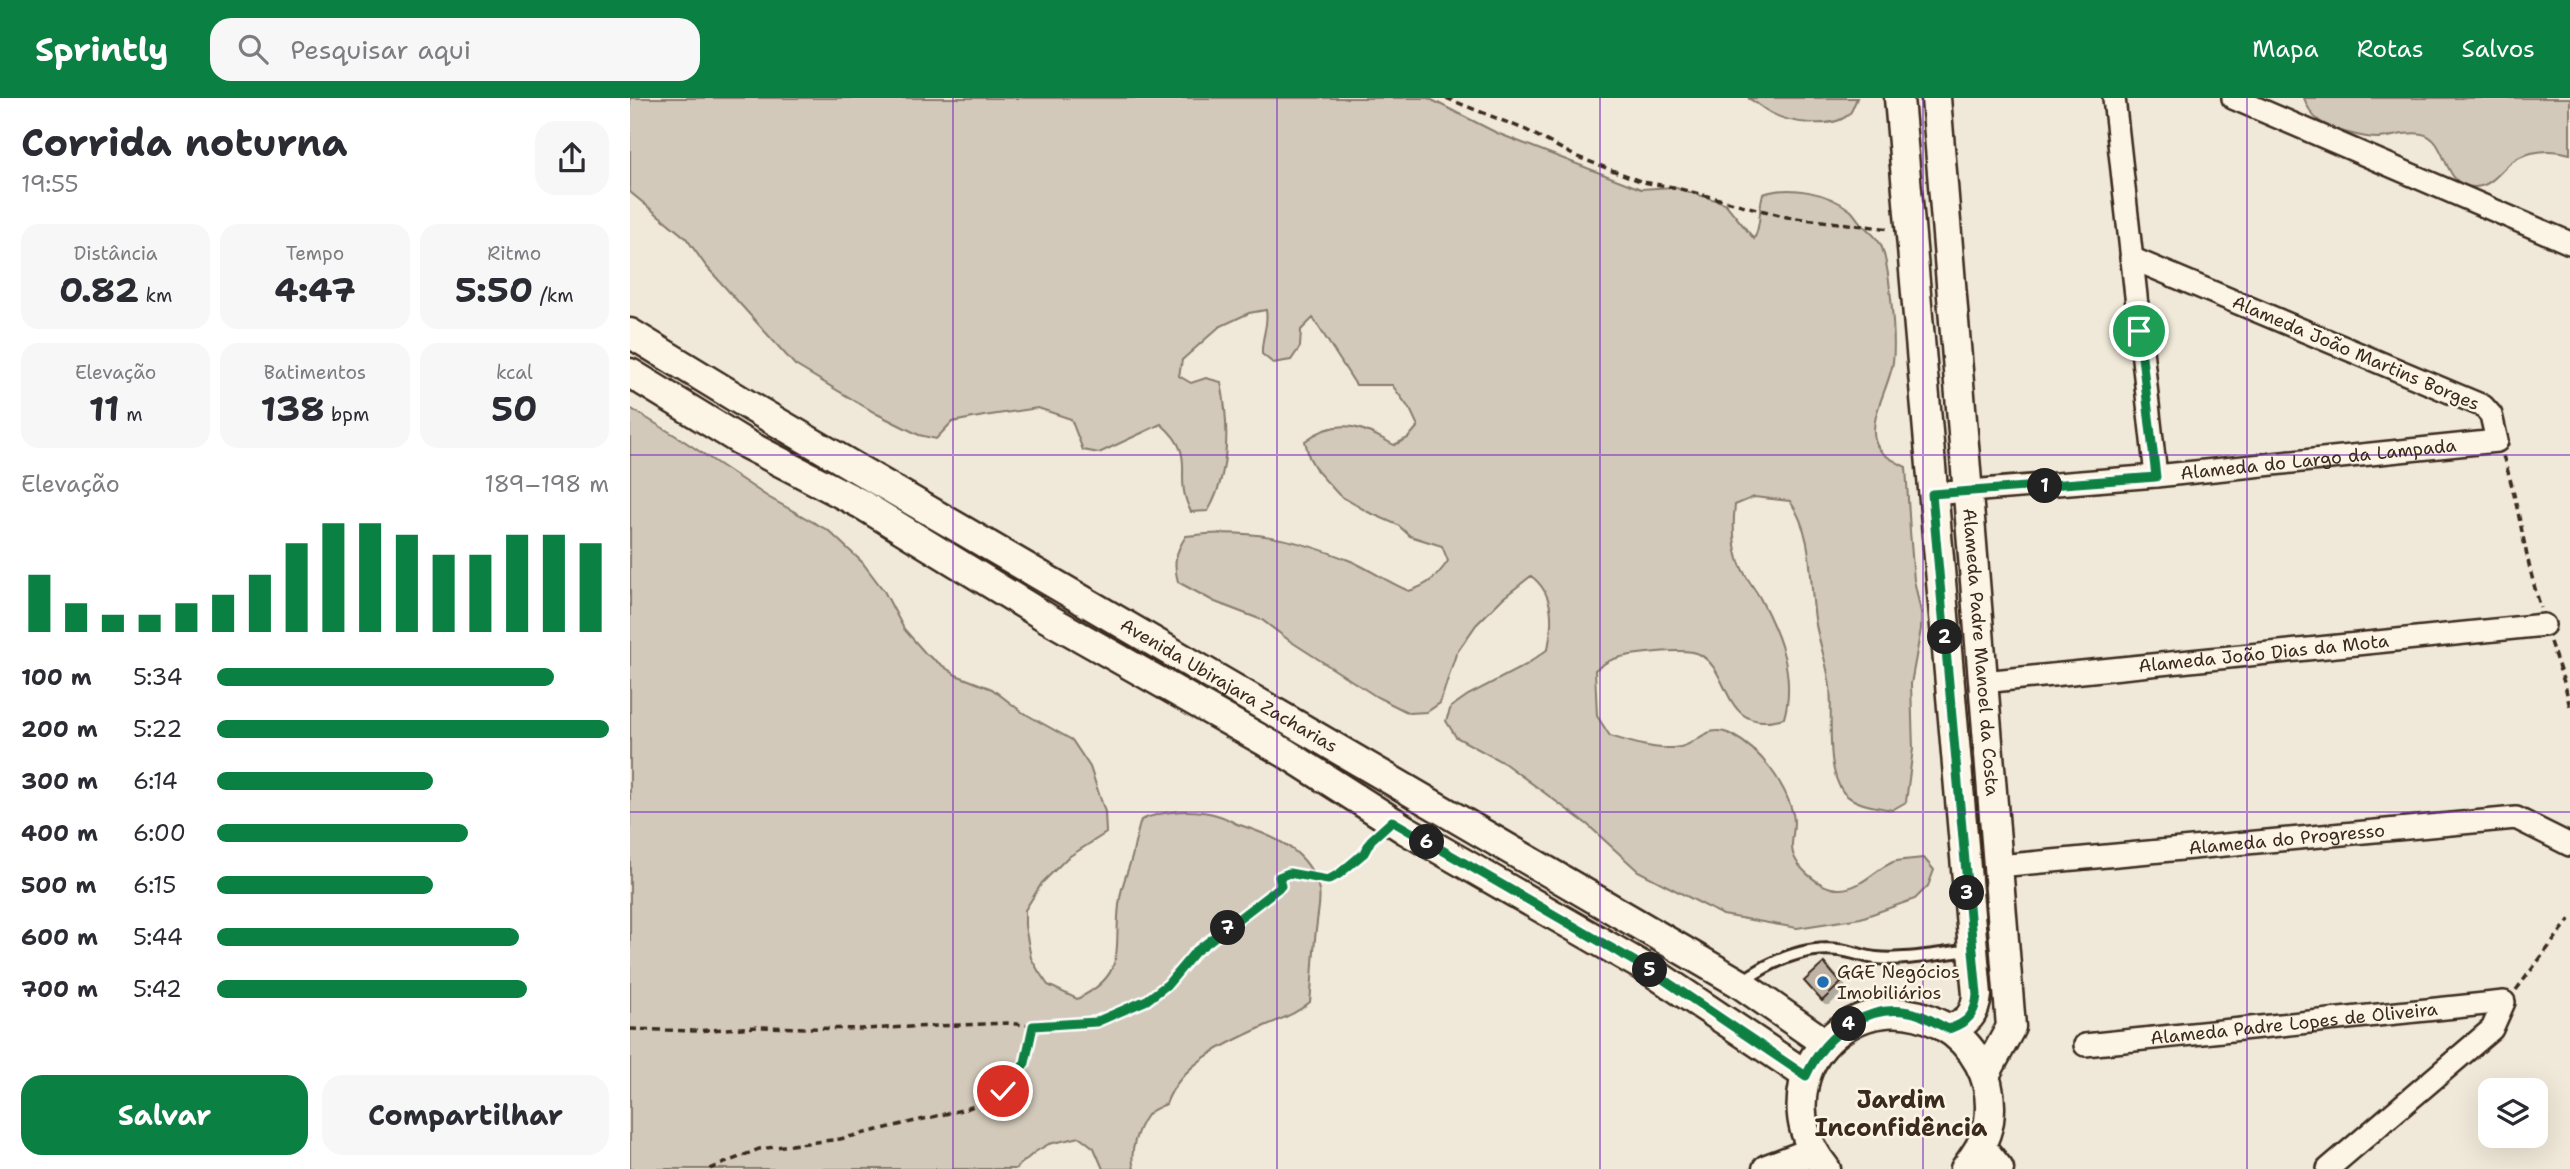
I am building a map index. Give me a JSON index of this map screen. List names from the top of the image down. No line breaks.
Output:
{"streets":{"main road":["Alameda Padre Manoel da Costa","Avenida Ubirajara Zacharias"],"street":["Alameda João Martins Borges","Alameda do Largo da Lampada","Alameda João Dias da Mota","Alameda do Progresso","Alameda Padre Lopes de Oliveira"]},"crossings":[["Alameda João Martins Borges","Alameda do Largo da Lampada"],["Alameda do Largo da Lampada","Alameda Padre Manoel da Costa"],["Alameda Padre Manoel da Costa","Alameda João Dias da Mota"],["Alameda Padre Manoel da Costa","Alameda do Progresso"]],"districts":["Jardim Inconfidência"],"places":["GGE Negócios Imobiliários"],"page":{"header":"Sprintly","search":"Pesquisar aqui","nav":["Mapa","Rotas","Salvos"],"heading":["Corrida noturna","19:55"],"stats":[["Distância","0.82 km"],["Tempo","4:47"],["Ritmo","5:50 /km"],["Elevação","11 m"],["Batimentos","138 bpm"],["kcal","50"]],"chart":["Elevação","189–198 m"],"pins":["1","2","6","3","7","5","4"],"list":[{"name":"100 m","note":"5:34"},{"name":"200 m","note":"5:22"},{"name":"300 m","note":"6:14"},{"name":"400 m","note":"6:00"},{"name":"500 m","note":"6:15"},{"name":"600 m","note":"5:44"},{"name":"700 m","note":"5:42"}],"buttons":["Salvar","Compartilhar"]}}
